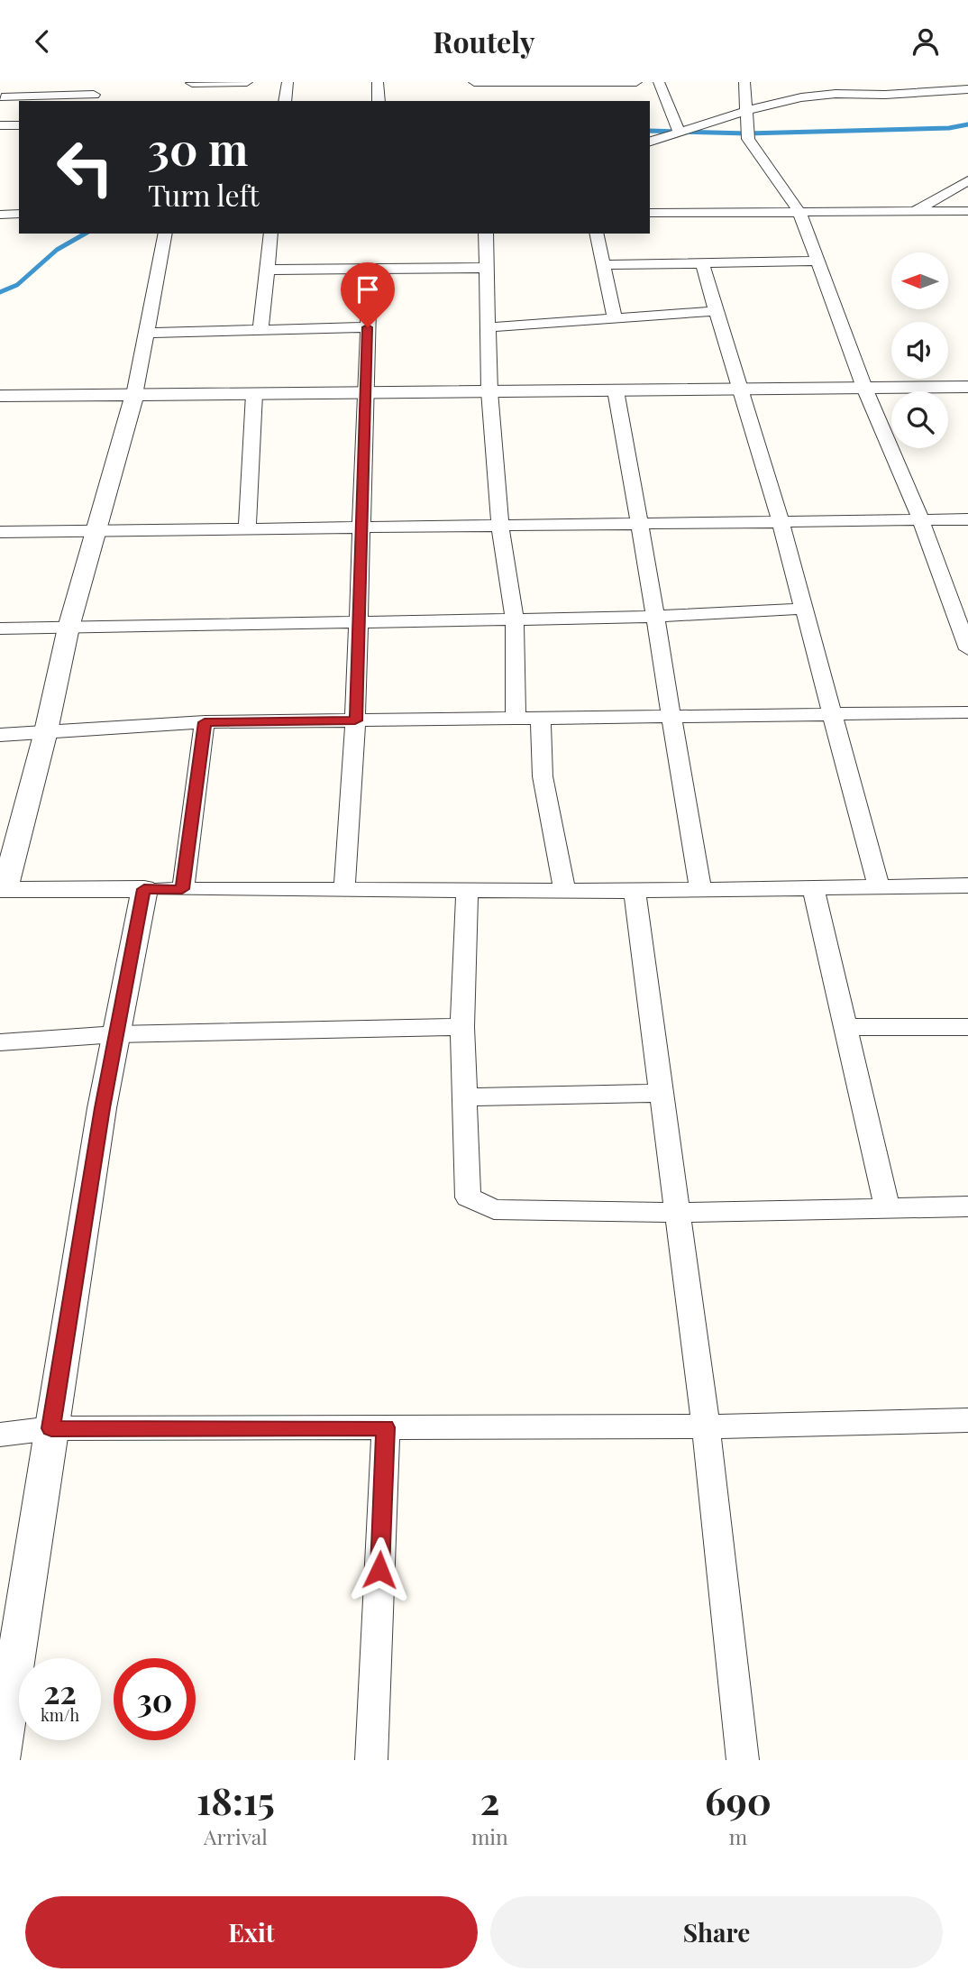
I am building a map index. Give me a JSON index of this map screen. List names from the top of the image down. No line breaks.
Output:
{"north":"left","page":{"header":"Routely","turn":["30 m","Turn left"],"speed":"22 km/h","limit":"30","eta":["18:15","Arrival","2","min","690","m"],"buttons":["Exit","Share"]}}
